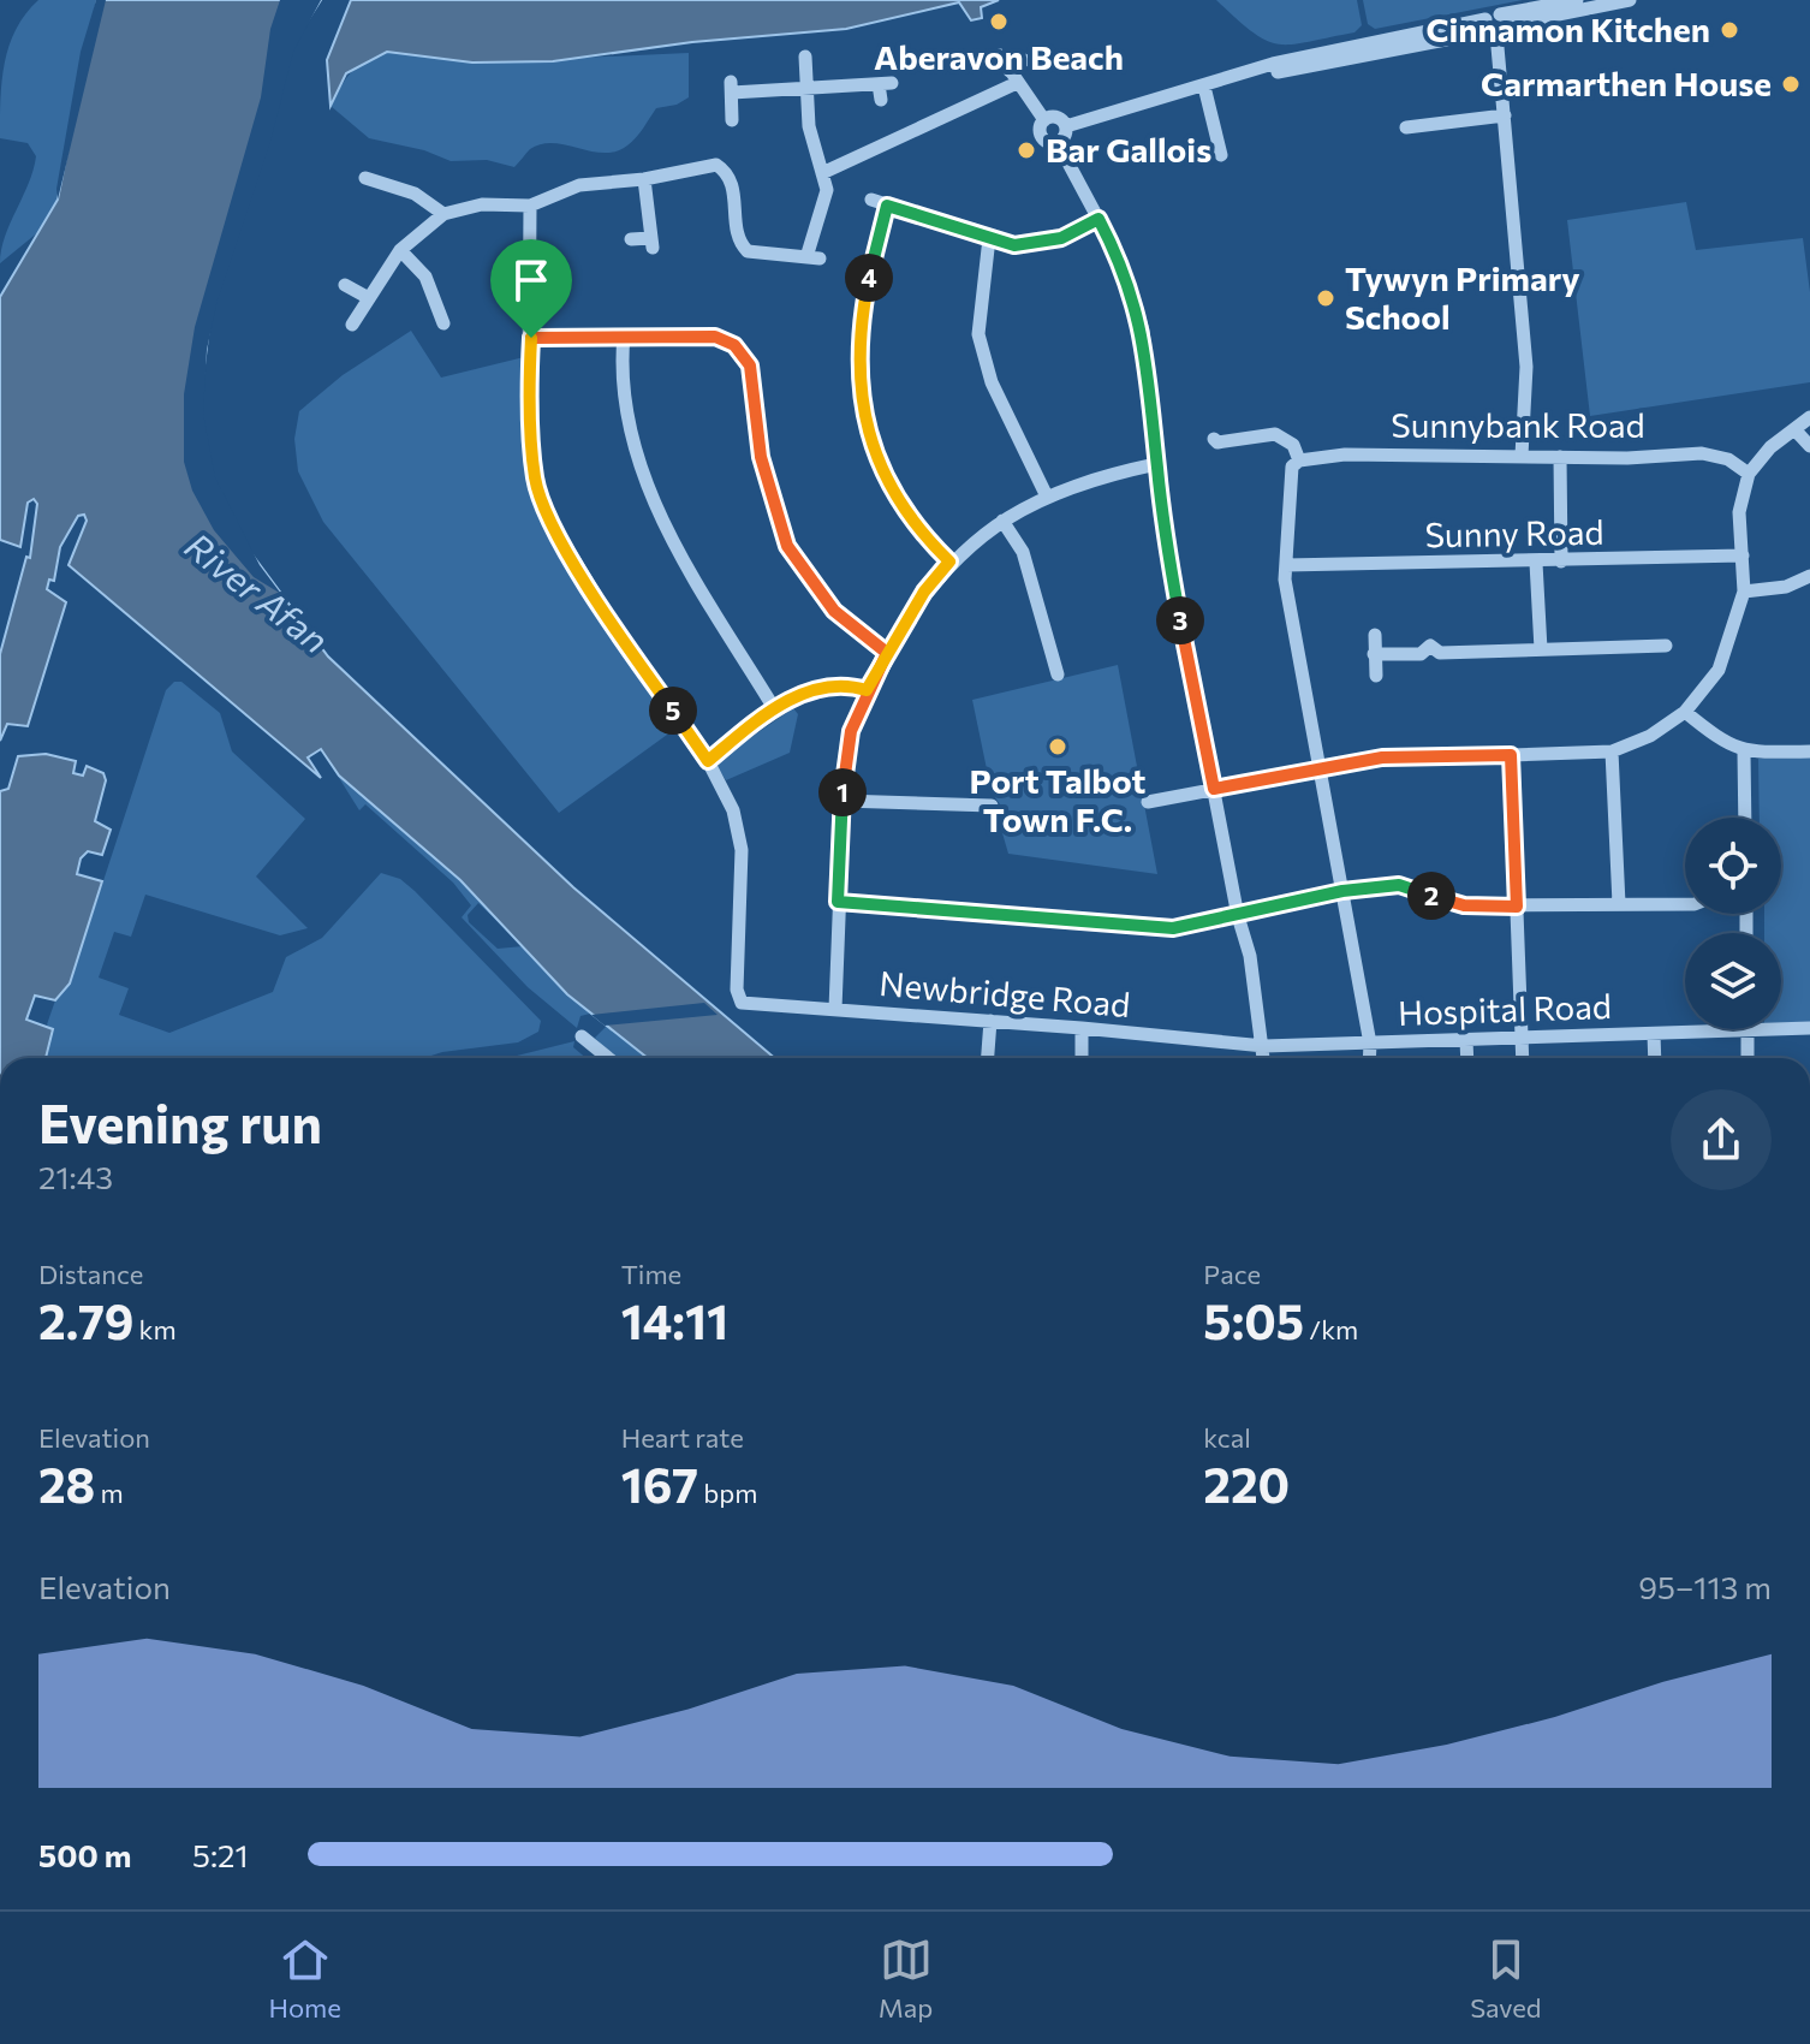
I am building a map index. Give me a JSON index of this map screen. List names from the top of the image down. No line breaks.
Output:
{"streets":{"street":["Sunnybank Road","Sunny Road","Newbridge Road","Hospital Road"]},"crossings":[["Newbridge Road","Hospital Road"]],"water":["River Afan"],"places":["Aberavon Beach","Cinnamon Kitchen","Carmarthen House","Bar Gallois","Tywyn Primary School","Port Talbot Town F.C."],"page":{"pins":["4","3","5","1","2"],"heading":["Evening run","21:43"],"stats":[["Distance","2.79 km"],["Time","14:11"],["Pace","5:05 /km"],["Elevation","28 m"],["Heart rate","167 bpm"],["kcal","220"]],"chart":["Elevation","95–113 m"],"list":[{"name":"500 m","note":"5:21"}],"tabs":["Home","Map","Saved"]}}
